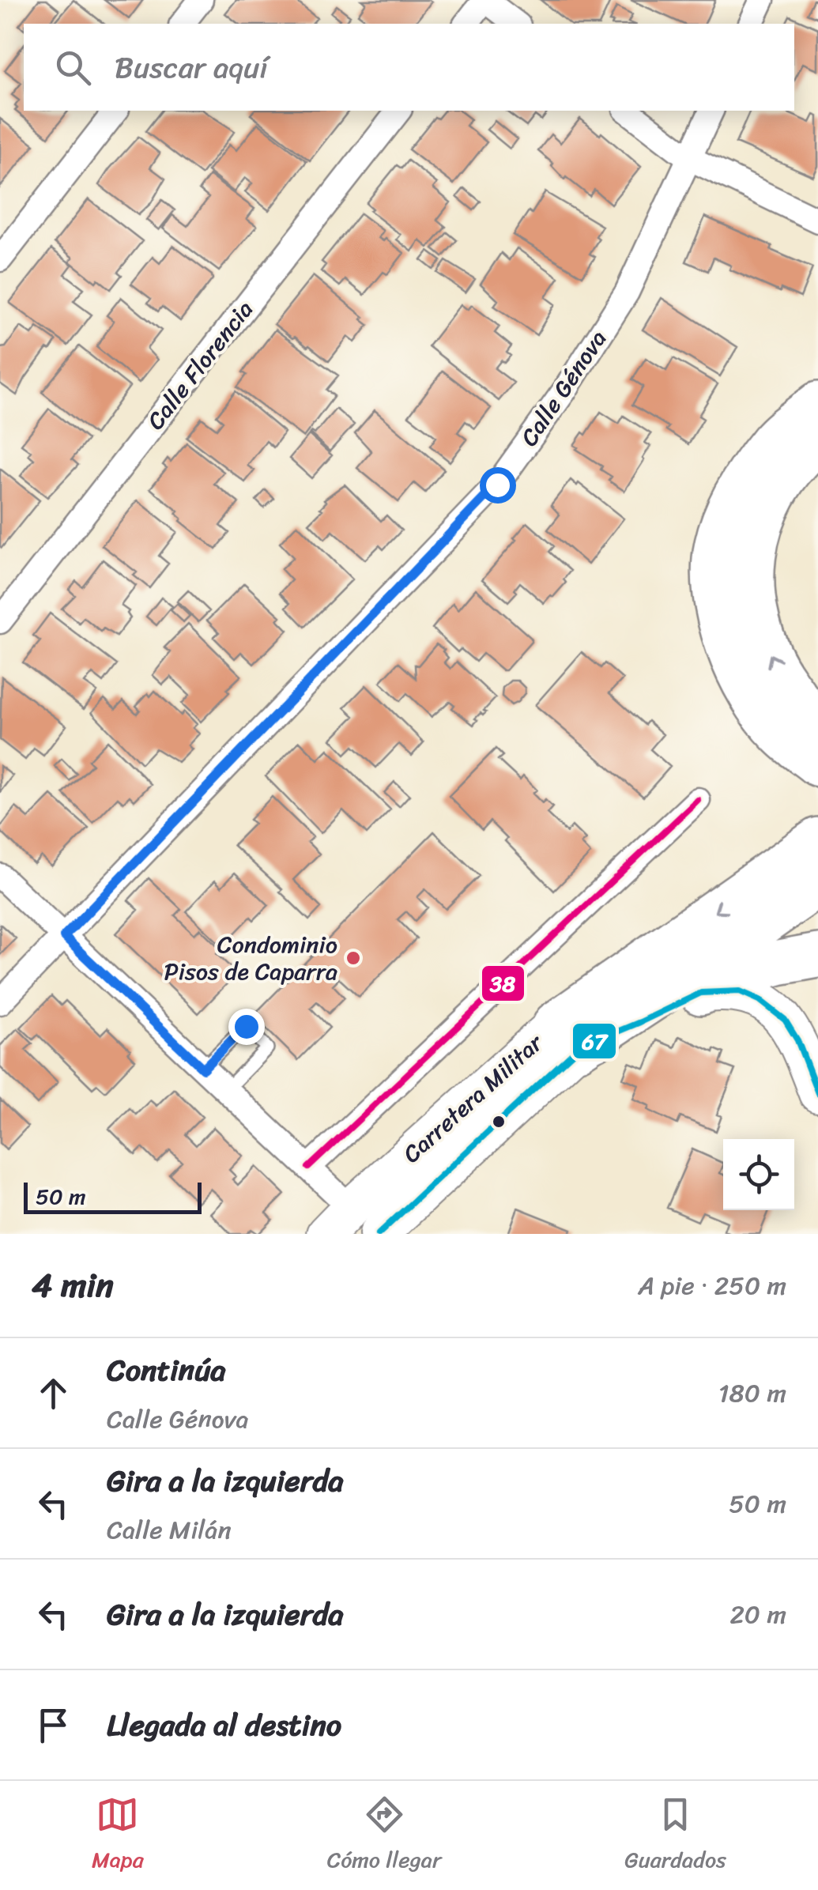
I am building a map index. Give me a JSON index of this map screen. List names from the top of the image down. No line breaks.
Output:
{"streets":{"highway":["Carretera Militar"],"street":["Calle Florencia","Calle Génova"]},"places":["Condominio Pisos de Caparra"],"lines":["transit line 38","transit line 67"],"scale_bar":"50 m","page":{"search":"Buscar aquí","scale":"50 m","heading":["4 min","A pie · 250 m"],"list":[["Continúa","Calle Génova","180 m"],["Gira a la izquierda","Calle Milán","50 m"],["Gira a la izquierda","20 m"],"Llegada al destino"],"nav":["Mapa","Cómo llegar","Guardados"]}}
